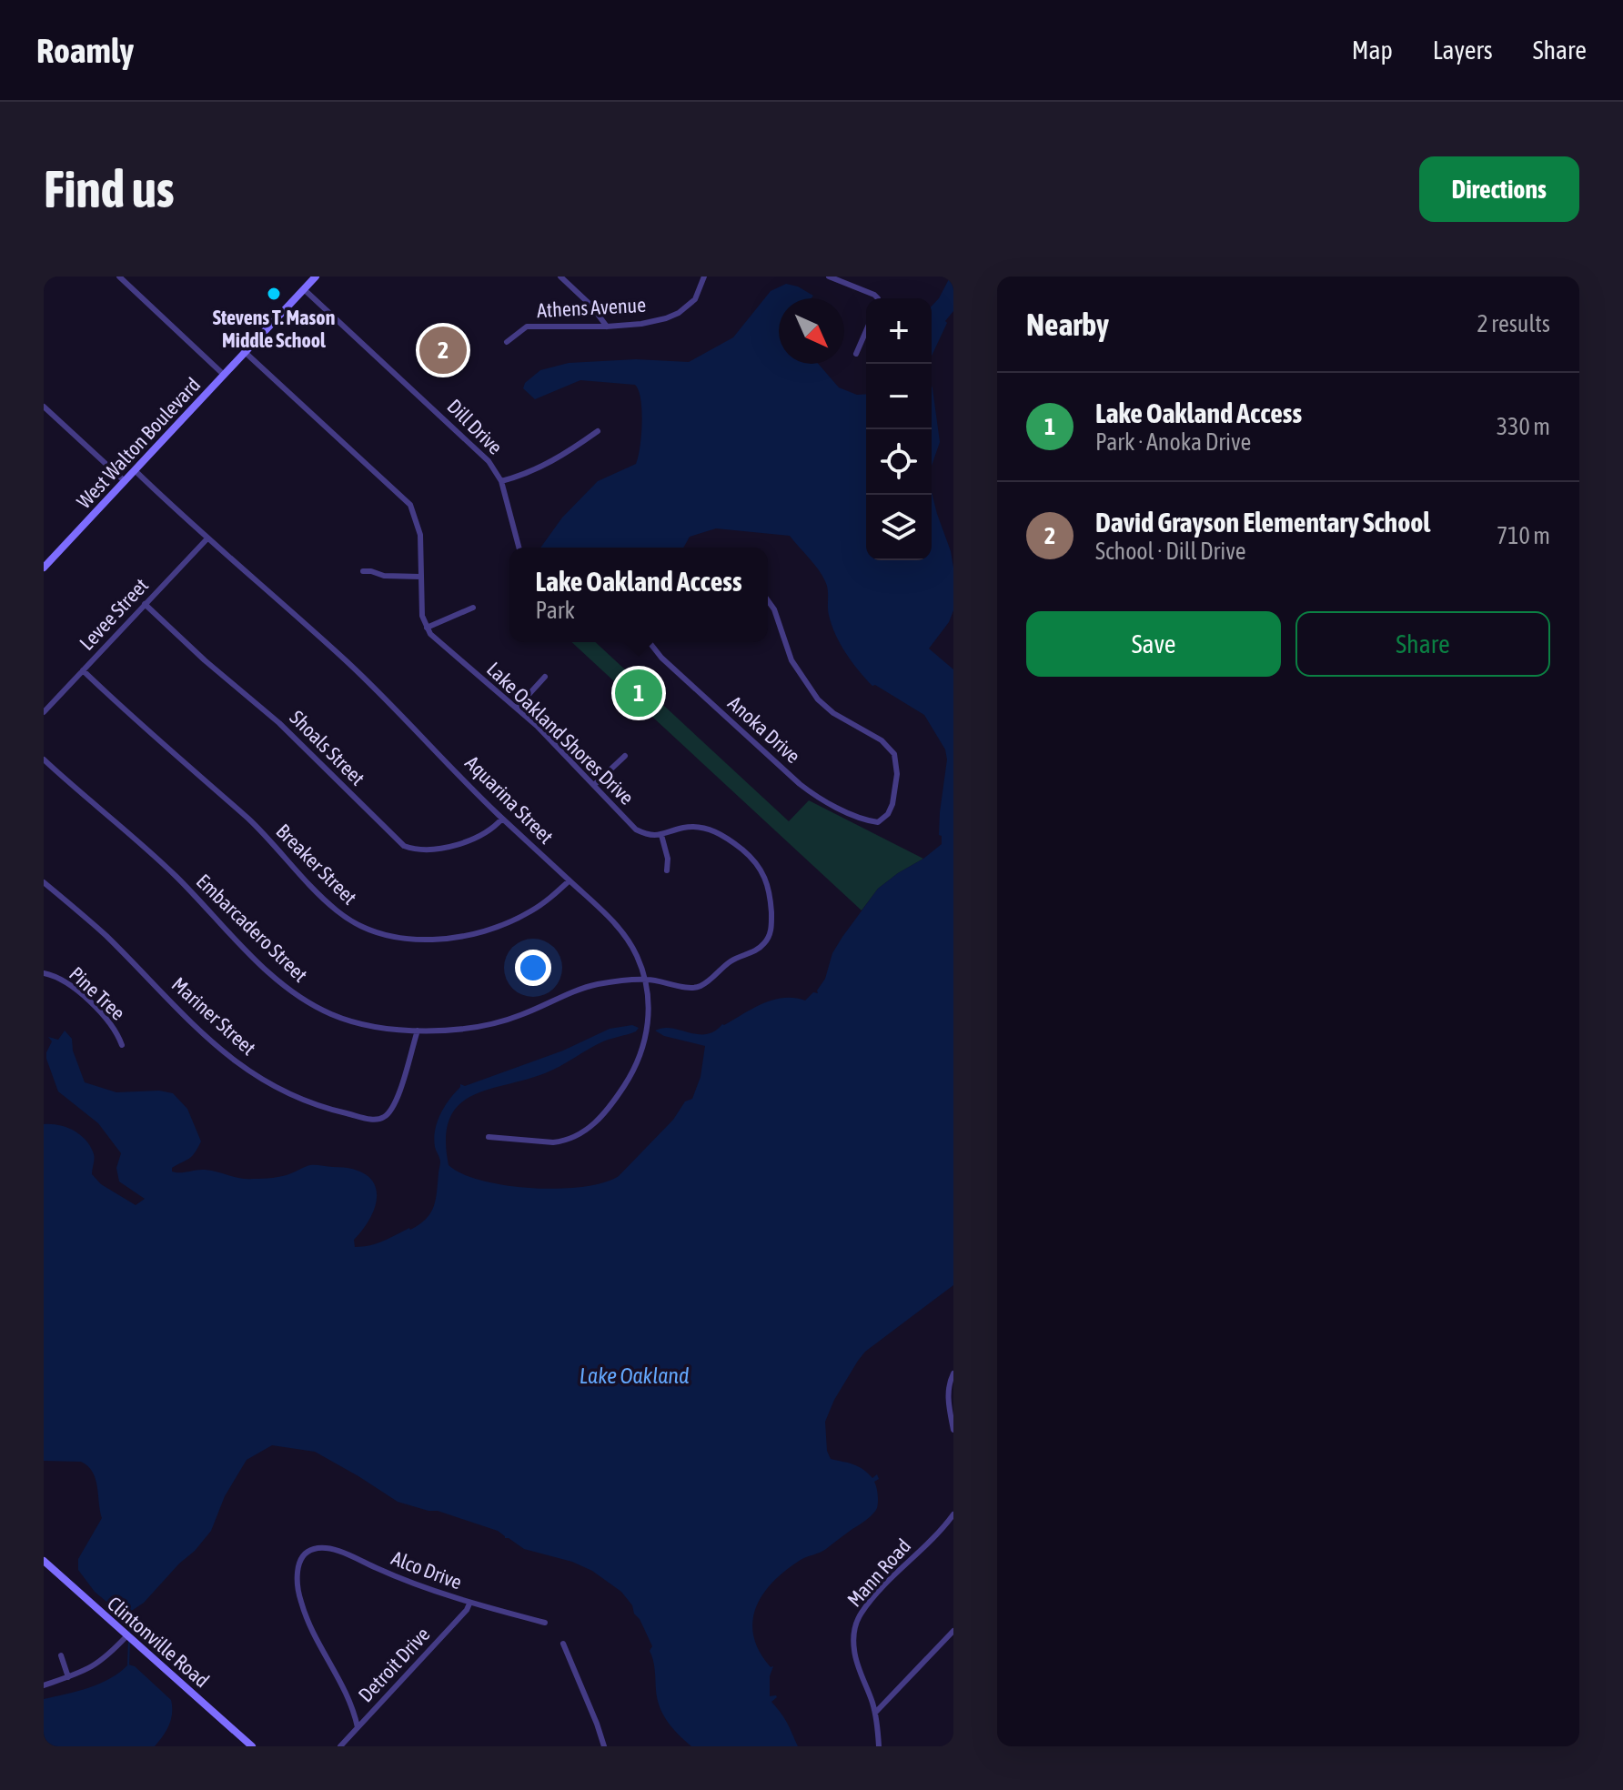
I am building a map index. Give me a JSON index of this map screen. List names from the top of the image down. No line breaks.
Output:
{"streets":{"main road":["West Walton Boulevard","Clintonville Road"],"street":["Athens Avenue","Dill Drive","Levee Street","Anoka Drive","Lake Oakland Shores Drive","Shoals Street","Aquarina Street","Breaker Street","Embarcadero Street","Pine Tree","Mariner Street","Alco Drive","Mann Road","Detroit Drive"]},"crossings":[["Dill Drive","West Walton Boulevard"],["West Walton Boulevard","Aquarina Street"],["Levee Street","Shoals Street"],["Levee Street","Aquarina Street"],["Levee Street","Breaker Street"],["Shoals Street","Aquarina Street"],["Aquarina Street","Breaker Street"],["Aquarina Street","Embarcadero Street"],["Embarcadero Street","Mariner Street"],["Alco Drive","Detroit Drive"]],"water":["Lake Oakland"],"places":["Stevens T. Mason Middle School"],"north":"bottom right","page":{"header":"Roamly","nav":["Map","Layers","Share"],"buttons":["Directions",["Save","Share"]],"title":"Find us","heading":["Nearby","2 results"],"map_buttons":["+","−"],"pins":["2","1"],"list":[{"mark":"1","name":"Lake Oakland Access","note":"Park · Anoka Drive","value":"330 m"},{"mark":"2","name":"David Grayson Elementary School","note":"School · Dill Drive","value":"710 m"}],"popup":["Lake Oakland Access","Park"]}}
